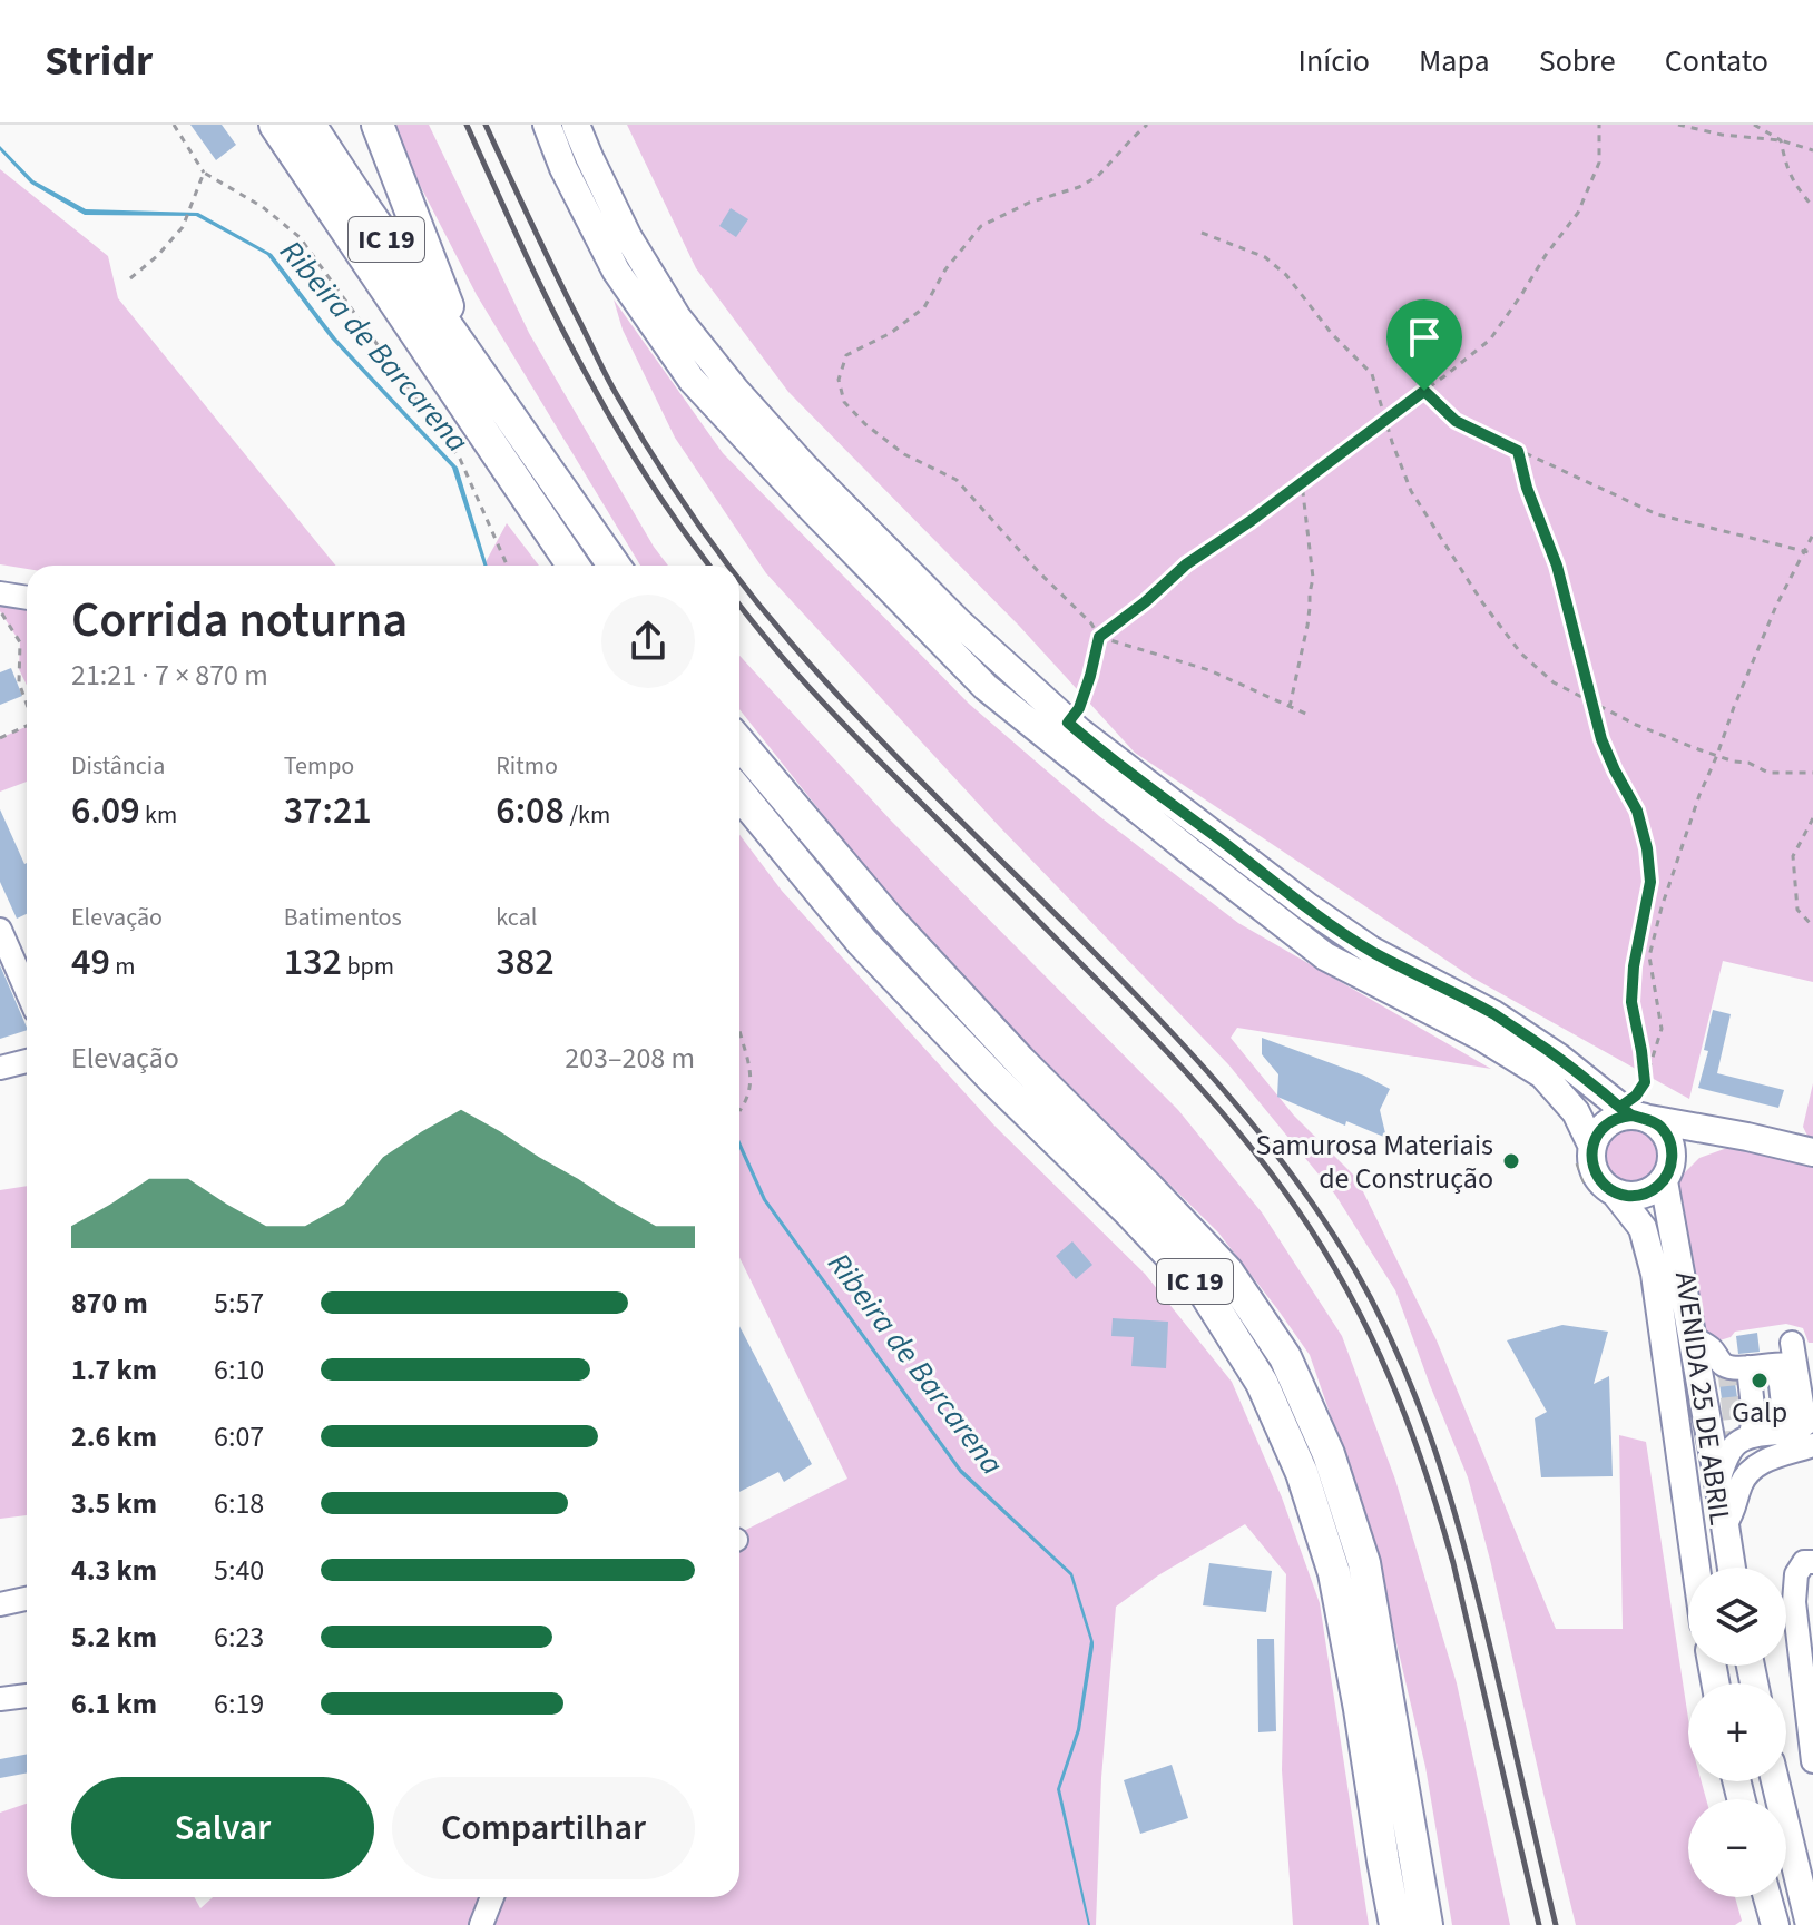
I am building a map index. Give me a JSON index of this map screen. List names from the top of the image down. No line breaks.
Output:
{"streets":{"highway":["IC 19"],"main road":["AVENIDA 25 DE ABRIL"]},"water":["Ribeira de Barcarena"],"places":["Samurosa Materiais de Construção","Galp"],"page":{"header":"Stridr","nav":["Início","Mapa","Sobre","Contato"],"heading":["Corrida noturna","21:21 · 7 × 870 m"],"stats":[["Distância","6.09 km"],["Tempo","37:21"],["Ritmo","6:08 /km"],["Elevação","49 m"],["Batimentos","132 bpm"],["kcal","382"]],"chart":["Elevação","203–208 m"],"list":[{"name":"870 m","note":"5:57"},{"name":"1.7 km","note":"6:10"},{"name":"2.6 km","note":"6:07"},{"name":"3.5 km","note":"6:18"},{"name":"4.3 km","note":"5:40"},{"name":"5.2 km","note":"6:23"},{"name":"6.1 km","note":"6:19"}],"map_buttons":["+","−"],"buttons":["Salvar","Compartilhar"]}}
